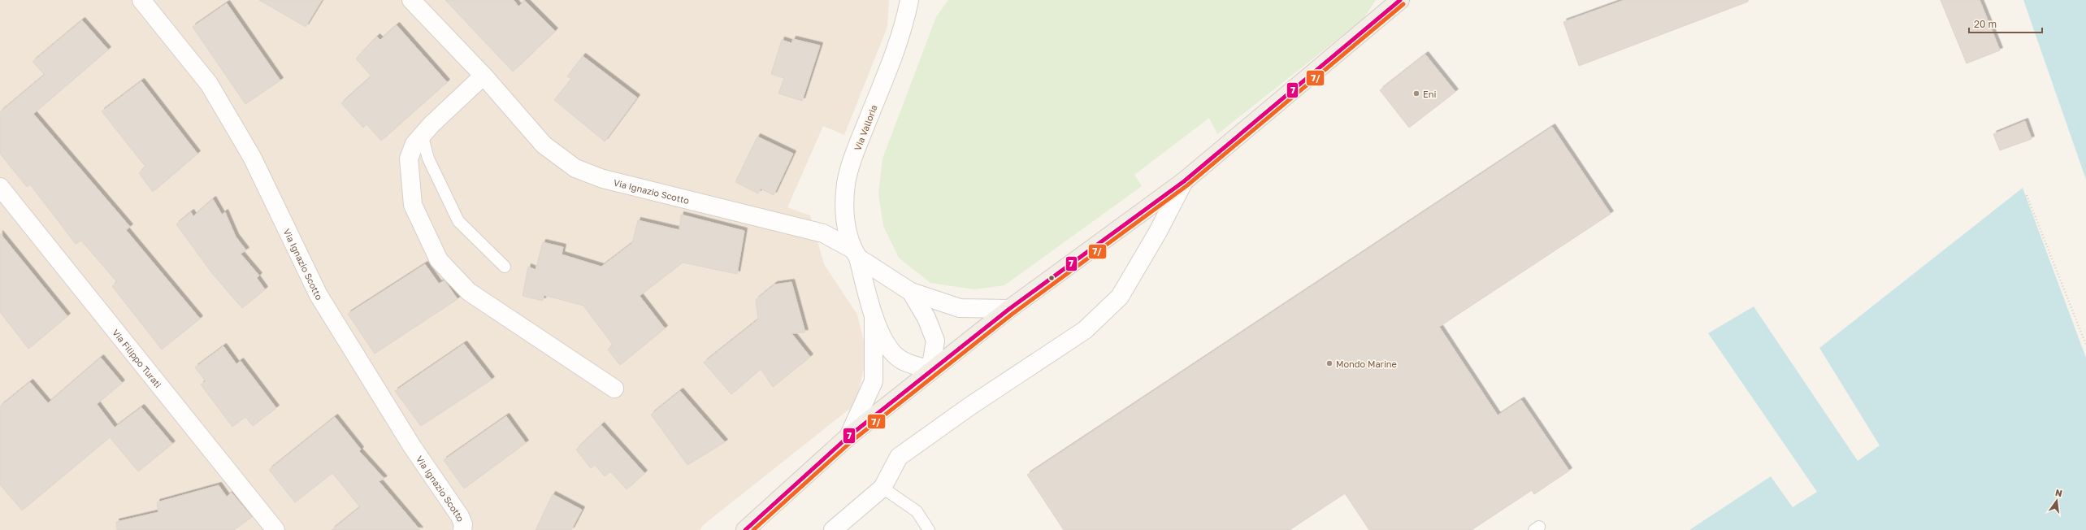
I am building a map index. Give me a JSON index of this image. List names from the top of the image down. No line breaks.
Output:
{"streets":{"street":["Via Valloria","Via Ignazio Scotto","Via Filippo Turati"]},"crossings":[["Via Valloria","Via Ignazio Scotto"]],"places":["Eni","Mondo Marine"],"lines":["transit line 7","transit line 7/"],"scale_bar":"20 m","north":"top"}
